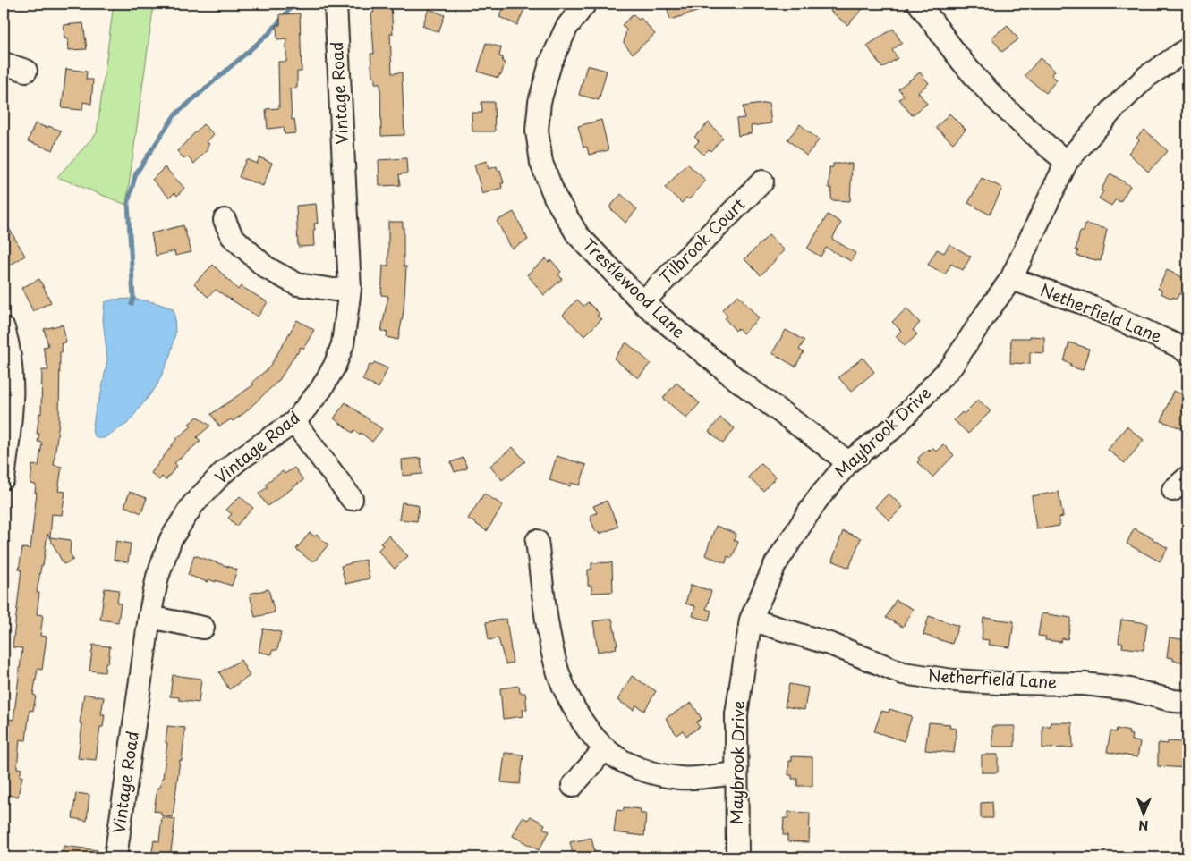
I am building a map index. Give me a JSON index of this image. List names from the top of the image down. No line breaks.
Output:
{"streets":{"street":["Vintage Road","Tilbrook Court","Trestlewood Lane","Netherfield Lane","Maybrook Drive"]},"crossings":[["Tilbrook Court","Trestlewood Lane"],["Trestlewood Lane","Maybrook Drive"],["Netherfield Lane","Maybrook Drive"]],"north":"bottom"}
